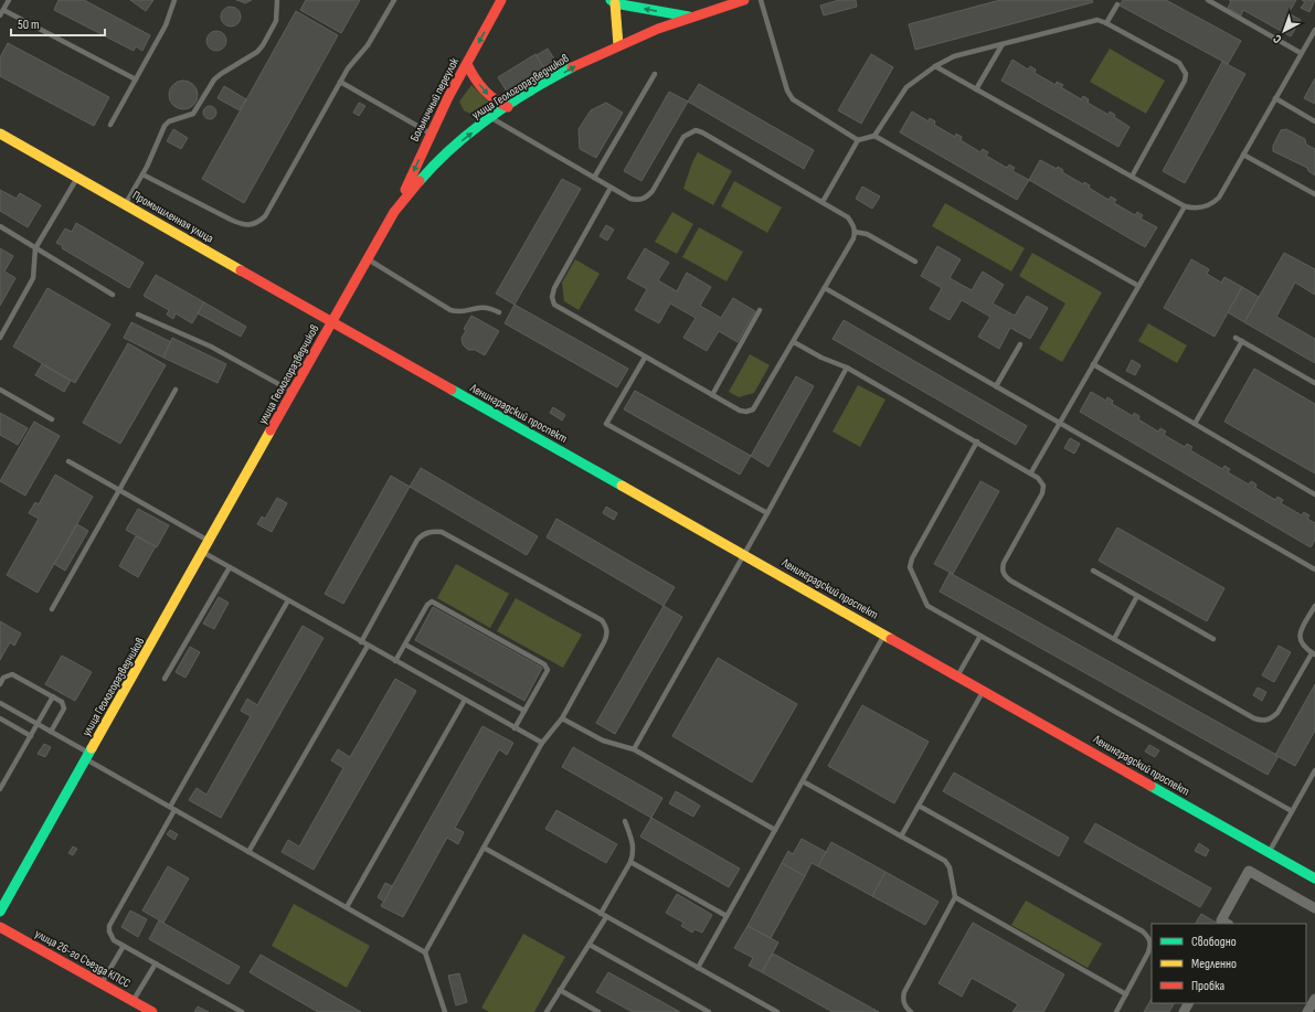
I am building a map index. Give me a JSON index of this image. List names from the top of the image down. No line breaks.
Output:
{"streets":{"main road":["улица Геологоразведчиков","Больничный переулок","Промышленная улица","Ленинградский проспект","улица 26-го Съезда КПСС"]},"crossings":[["улица Геологоразведчиков","Больничный переулок"],["улица Геологоразведчиков","Промышленная улица"],["улица Геологоразведчиков","Ленинградский проспект"],["Промышленная улица","Ленинградский проспект"]],"one_way":["Больничный переулок"],"legend":["Свободно","Медленно","Пробка"],"scale_bar":"50 m","north":"bottom left"}
